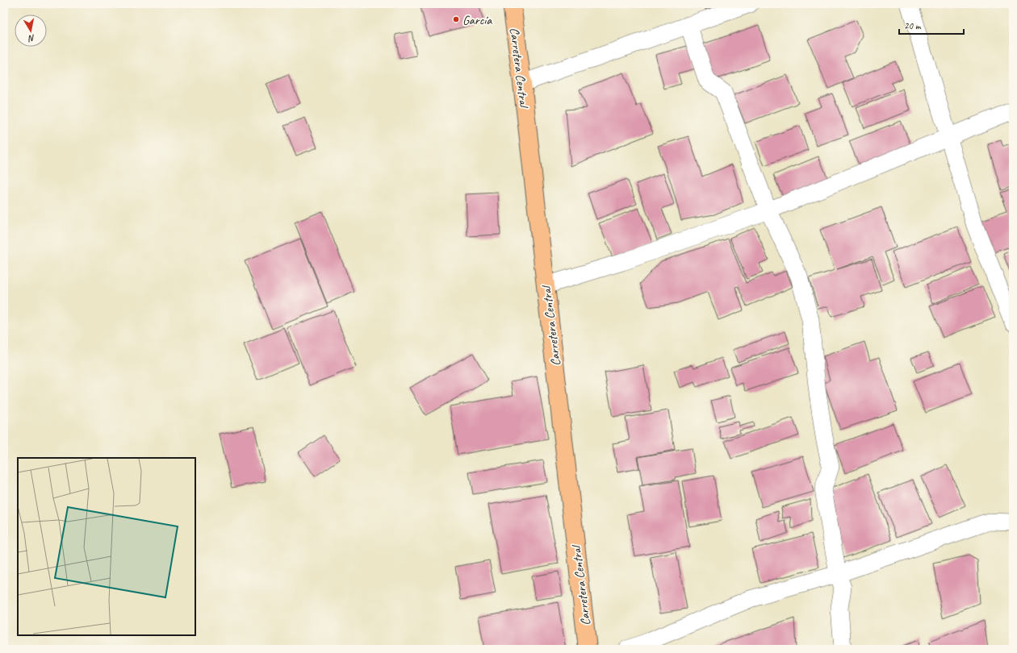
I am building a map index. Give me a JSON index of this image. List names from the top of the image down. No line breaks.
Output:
{"streets":{"highway":["Carretera Central"]},"places":["García"],"scale_bar":"20 m","north":"bottom"}
